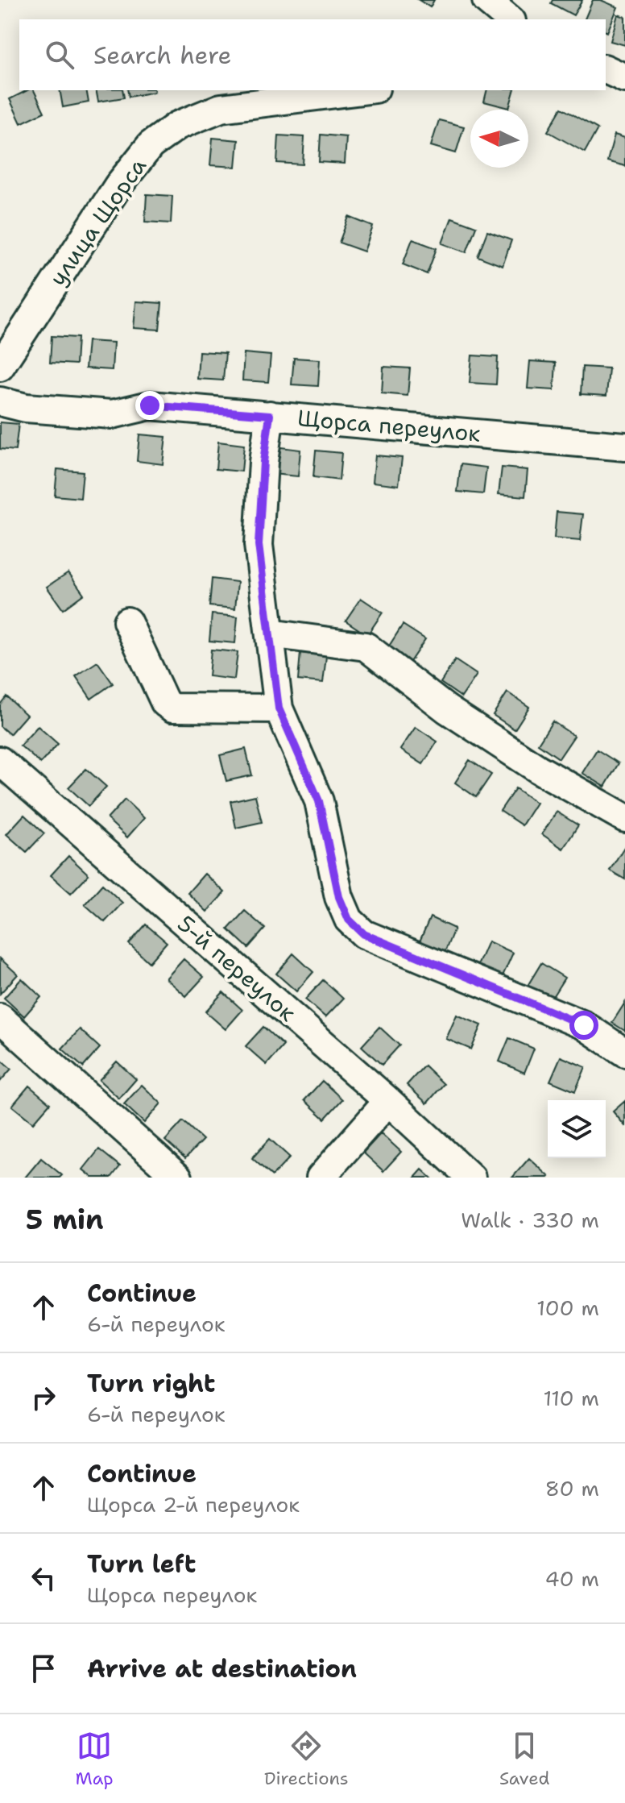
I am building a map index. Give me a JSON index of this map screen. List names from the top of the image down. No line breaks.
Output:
{"streets":{"street":["улица Щорса","Щорса переулок","5-й переулок"]},"north":"left","page":{"search":"Search here","heading":["5 min","Walk · 330 m"],"list":[["Continue","6-й переулок","100 m"],["Turn right","6-й переулок","110 m"],["Continue","Щорса 2-й переулок","80 m"],["Turn left","Щорса переулок","40 m"],"Arrive at destination"],"nav":["Map","Directions","Saved"]}}
